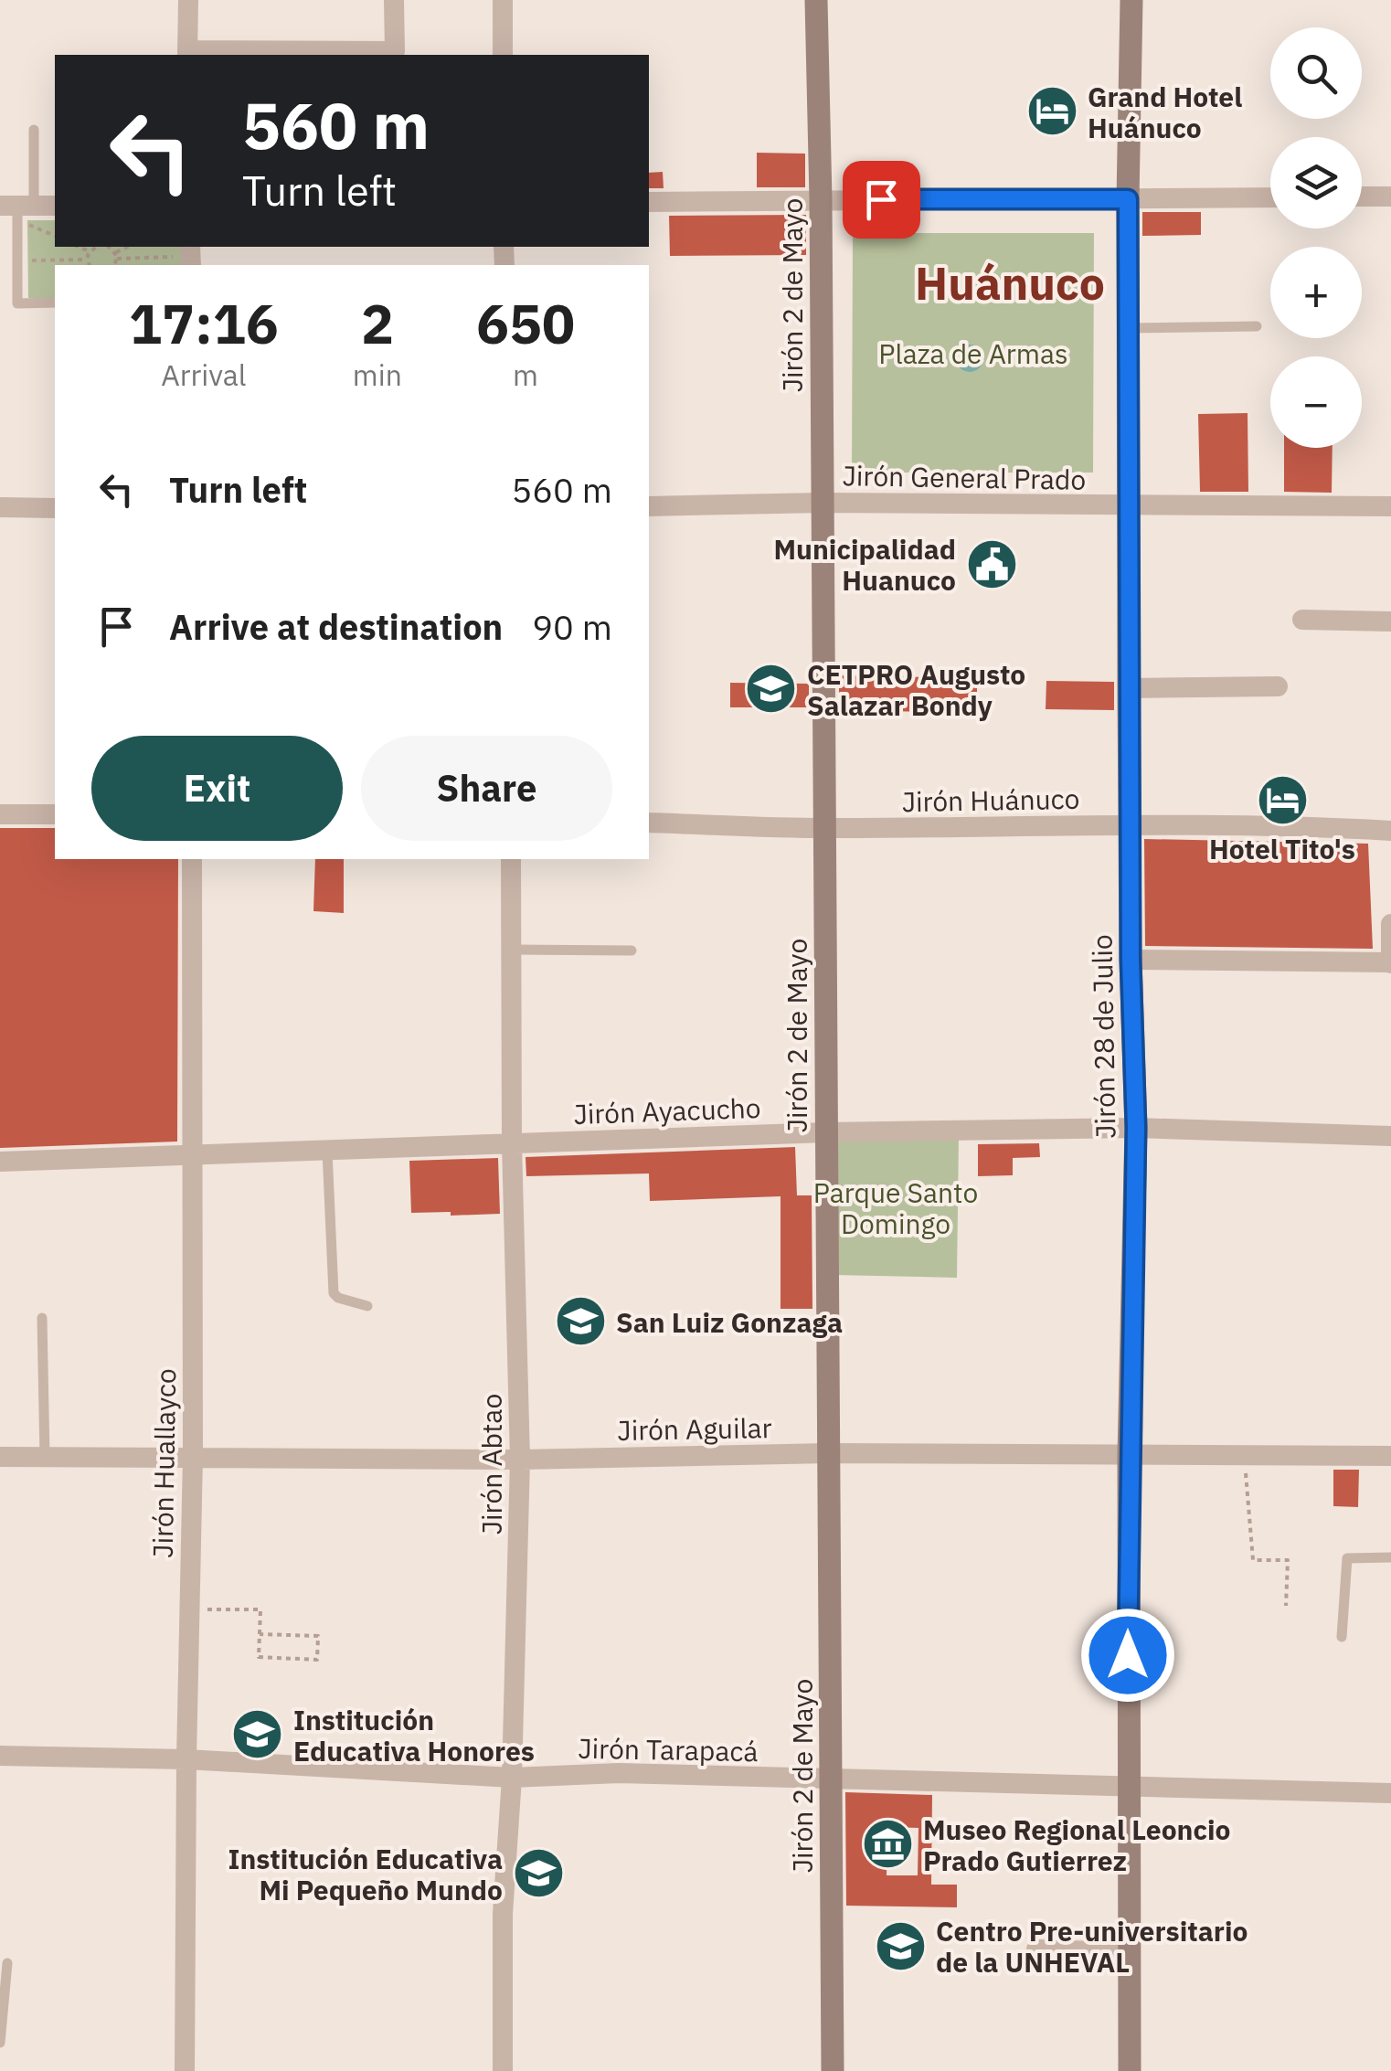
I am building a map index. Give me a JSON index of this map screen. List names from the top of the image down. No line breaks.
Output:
{"streets":{"street":["Jirón 2 de Mayo","Jirón General Prado","Jirón Huánuco","Jirón 28 de Julio","Jirón Ayacucho","Jirón Aguilar","Jirón Huallayco","Jirón Abtao","Jirón Tarapacá"]},"crossings":[["Jirón 2 de Mayo","Jirón General Prado"],["Jirón 2 de Mayo","Jirón Huánuco"],["Jirón 2 de Mayo","Jirón Ayacucho"],["Jirón 2 de Mayo","Jirón Aguilar"],["Jirón 2 de Mayo","Jirón Tarapacá"],["Jirón General Prado","Jirón 28 de Julio"],["Jirón Huánuco","Jirón 28 de Julio"],["Jirón 28 de Julio","Jirón Ayacucho"],["Jirón 28 de Julio","Jirón Aguilar"],["Jirón 28 de Julio","Jirón Tarapacá"],["Jirón Ayacucho","Jirón Huallayco"],["Jirón Ayacucho","Jirón Abtao"],["Jirón Aguilar","Jirón Huallayco"],["Jirón Aguilar","Jirón Abtao"],["Jirón Huallayco","Jirón Tarapacá"],["Jirón Abtao","Jirón Tarapacá"]],"districts":["Huánuco"],"parks":["Plaza de Armas","Parque Santo Domingo"],"places":{"hotel":["Grand Hotel Huánuco","Hotel Tito's"],"public building":["Municipalidad Huanuco"],"school or university":["CETPRO Augusto Salazar Bondy","San Luiz Gonzaga","Institución Educativa Honores","Institución Educativa Mi Pequeño Mundo","Centro Pre-universitario de la UNHEVAL"],"museum":["Museo Regional Leoncio Prado Gutierrez"]},"page":{"map_buttons":["+","−"],"turn":["560 m","Turn left"],"eta":["17:16","Arrival","2","min","650","m"],"list":[{"name":"Turn left","value":"560 m"},{"name":"Arrive at destination","value":"90 m"}],"buttons":["Exit","Share"]}}
